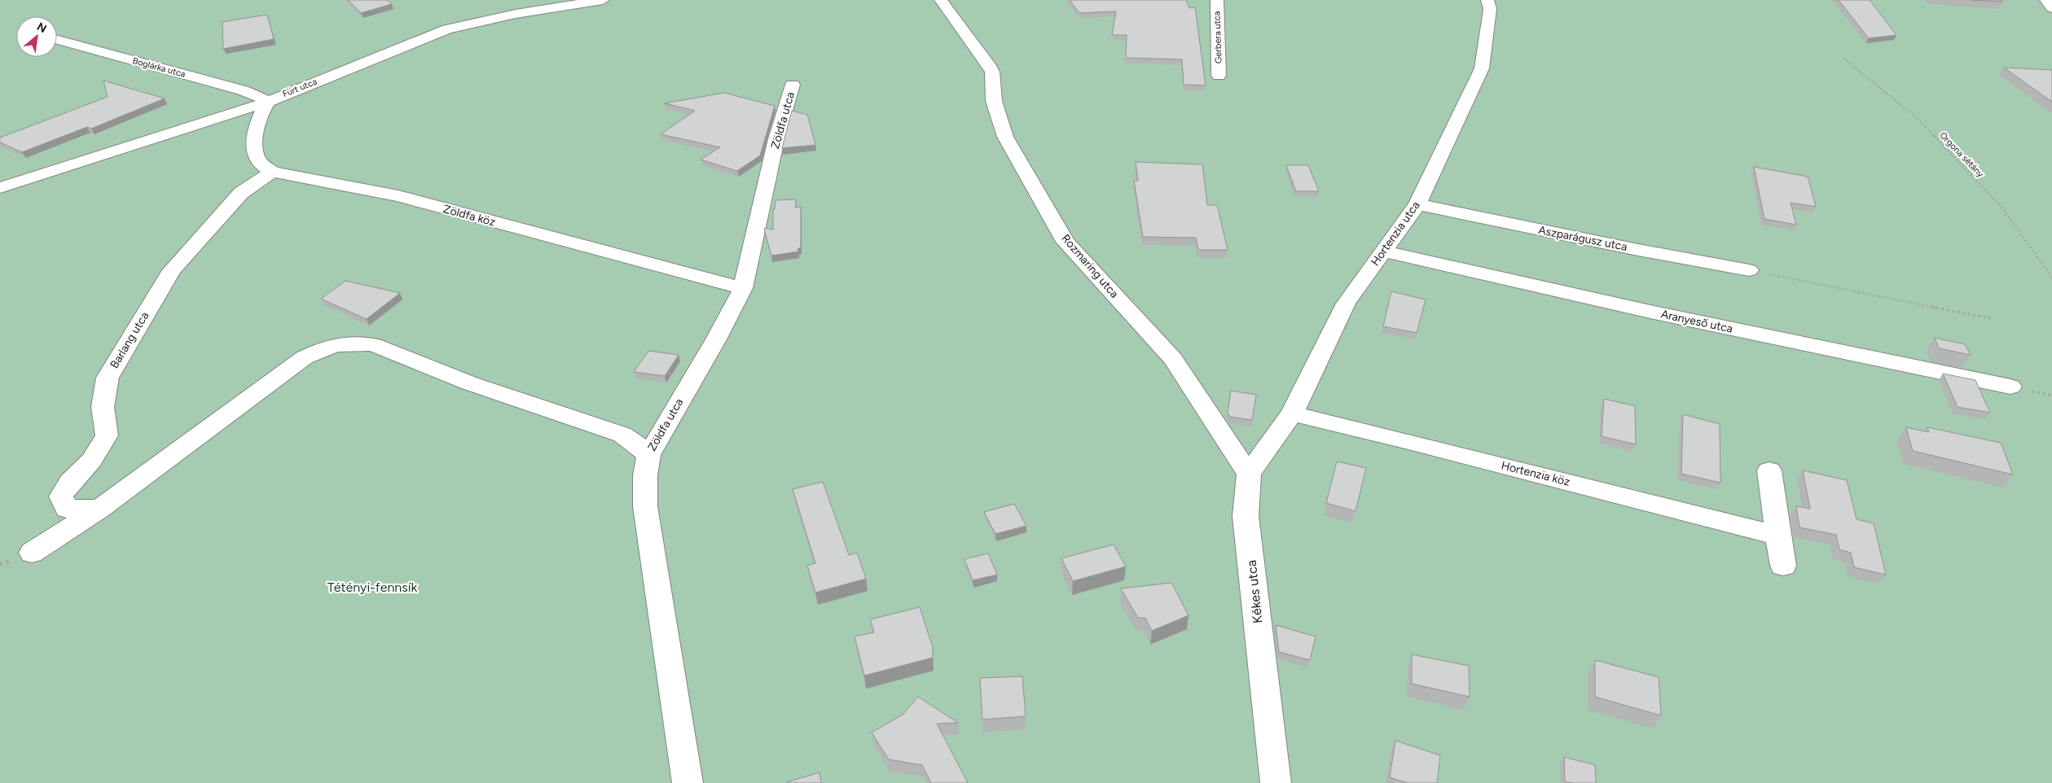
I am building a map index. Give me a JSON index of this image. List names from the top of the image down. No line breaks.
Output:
{"streets":{"street":["Gerbera utca","Boglárka utca","Fürt utca","Zöldfa utca","Zöldfa köz","Hortenzia utca","Aszparágusz utca","Rozmaring utca","Aranyeső utca","Barlang utca","Hortenzia köz","Kékes utca"],"path":["Orgona sétány"]},"crossings":[["Boglárka utca","Fürt utca"],["Zöldfa utca","Zöldfa köz"],["Zöldfa köz","Barlang utca"],["Hortenzia utca","Aszparágusz utca"],["Hortenzia utca","Aranyeső utca"],["Hortenzia utca","Hortenzia köz"],["Rozmaring utca","Kékes utca"]],"parks":["Tétényi-fennsík"],"north":"top right"}
